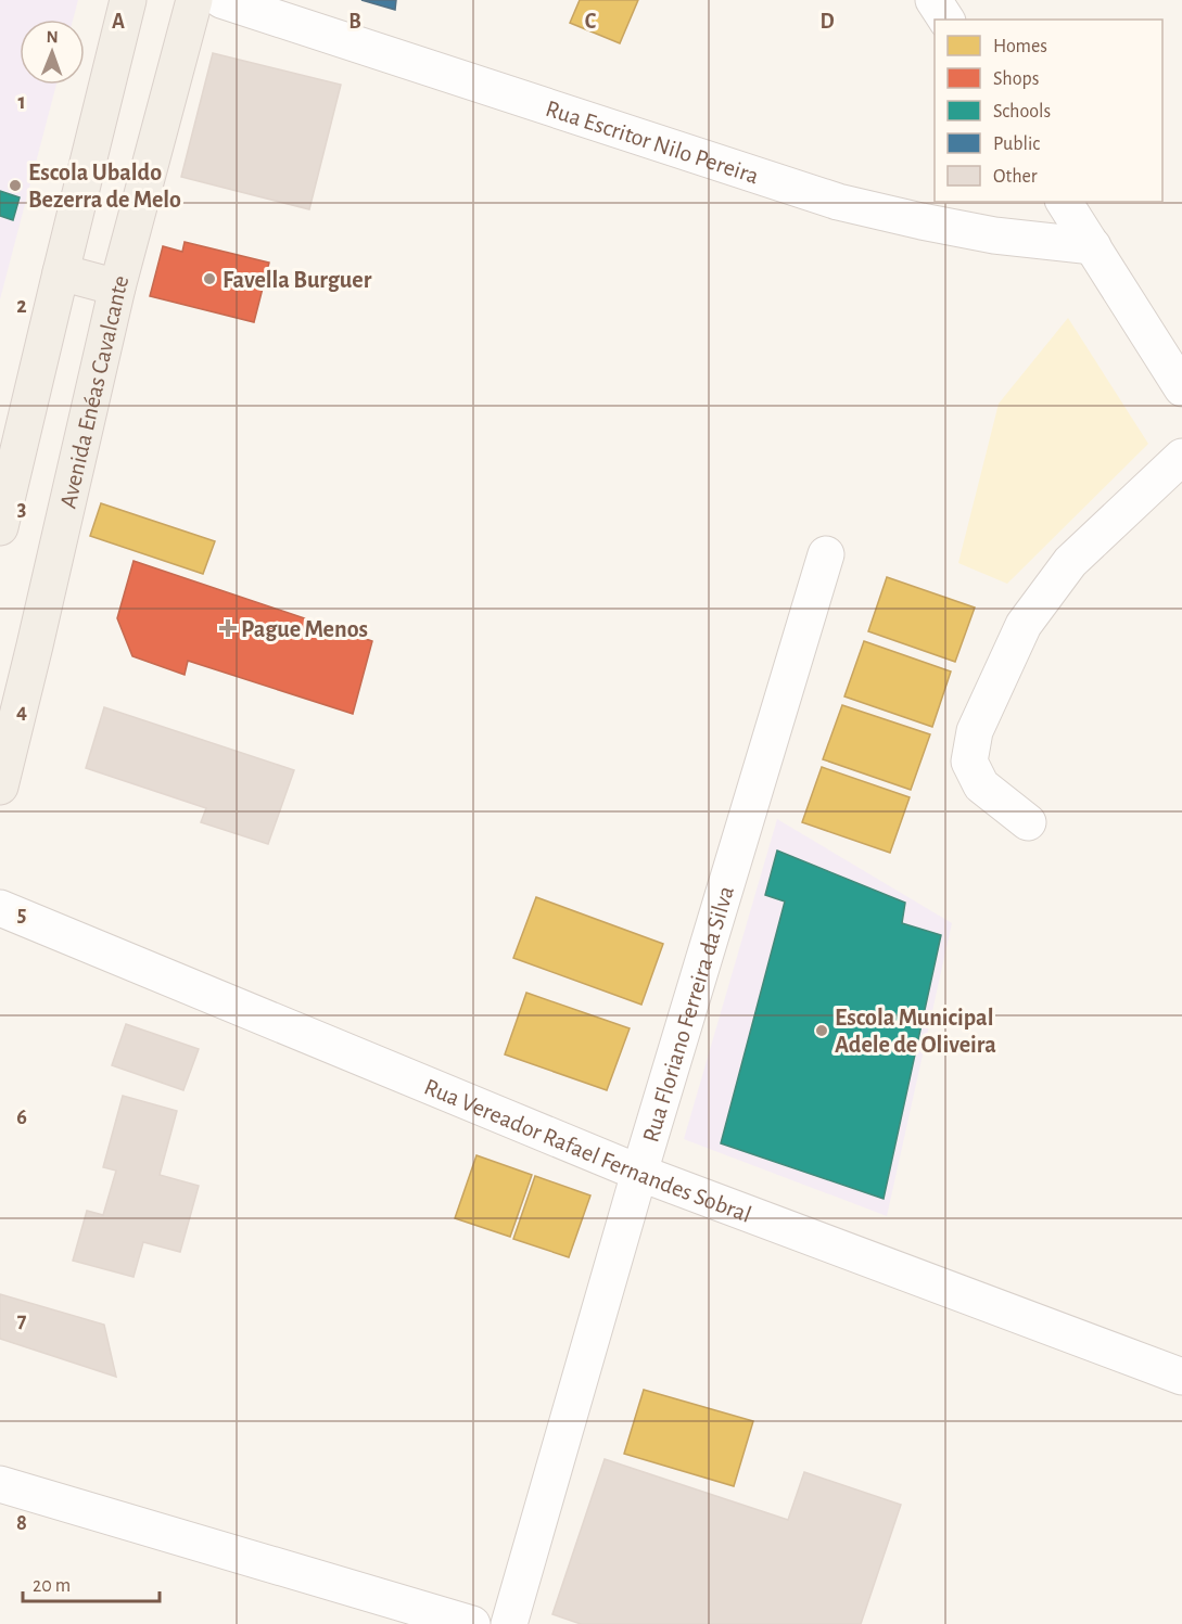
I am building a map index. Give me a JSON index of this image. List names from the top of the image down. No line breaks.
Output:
{"streets":{"main road":["Avenida Enéas Cavalcante"],"street":["Rua Escritor Nilo Pereira","Rua Floriano Ferreira da Silva","Rua Vereador Rafael Fernandes Sobral"]},"crossings":[["Rua Floriano Ferreira da Silva","Rua Vereador Rafael Fernandes Sobral"]],"places":{"other":["Escola Ubaldo Bezerra de Melo","Favella Burguer","Escola Municipal Adele de Oliveira"],"health":["Pague Menos"]},"legend":["Homes","Shops","Schools","Public","Other"],"scale_bar":"20 m","north":"top","grid":{"columns":["A","B","C","D"],"rows":["1","2","3","4","5","6","7","8"]}}
